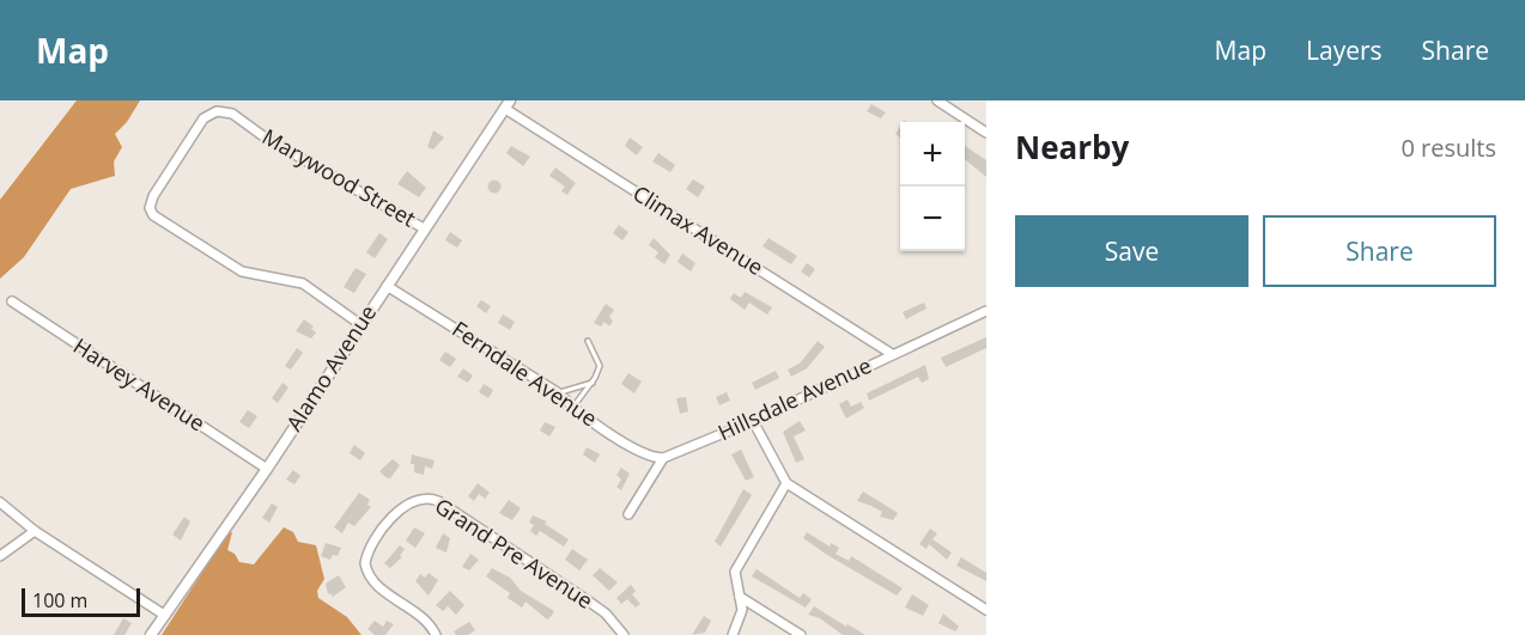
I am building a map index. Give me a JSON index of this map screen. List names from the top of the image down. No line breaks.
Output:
{"streets":{"street":["Marywood Street","Climax Avenue","Alamo Avenue","Ferndale Avenue","Harvey Avenue","Hillsdale Avenue","Grand Pre Avenue"]},"crossings":[["Marywood Street","Alamo Avenue"],["Climax Avenue","Alamo Avenue"],["Climax Avenue","Hillsdale Avenue"],["Alamo Avenue","Ferndale Avenue"],["Alamo Avenue","Harvey Avenue"],["Ferndale Avenue","Hillsdale Avenue"]],"scale_bar":"100 m","page":{"header":"Map","nav":["Map","Layers","Share"],"heading":["Nearby","0 results"],"map_buttons":["+","−"],"buttons":["Save","Share"],"scale":"100 m"}}
